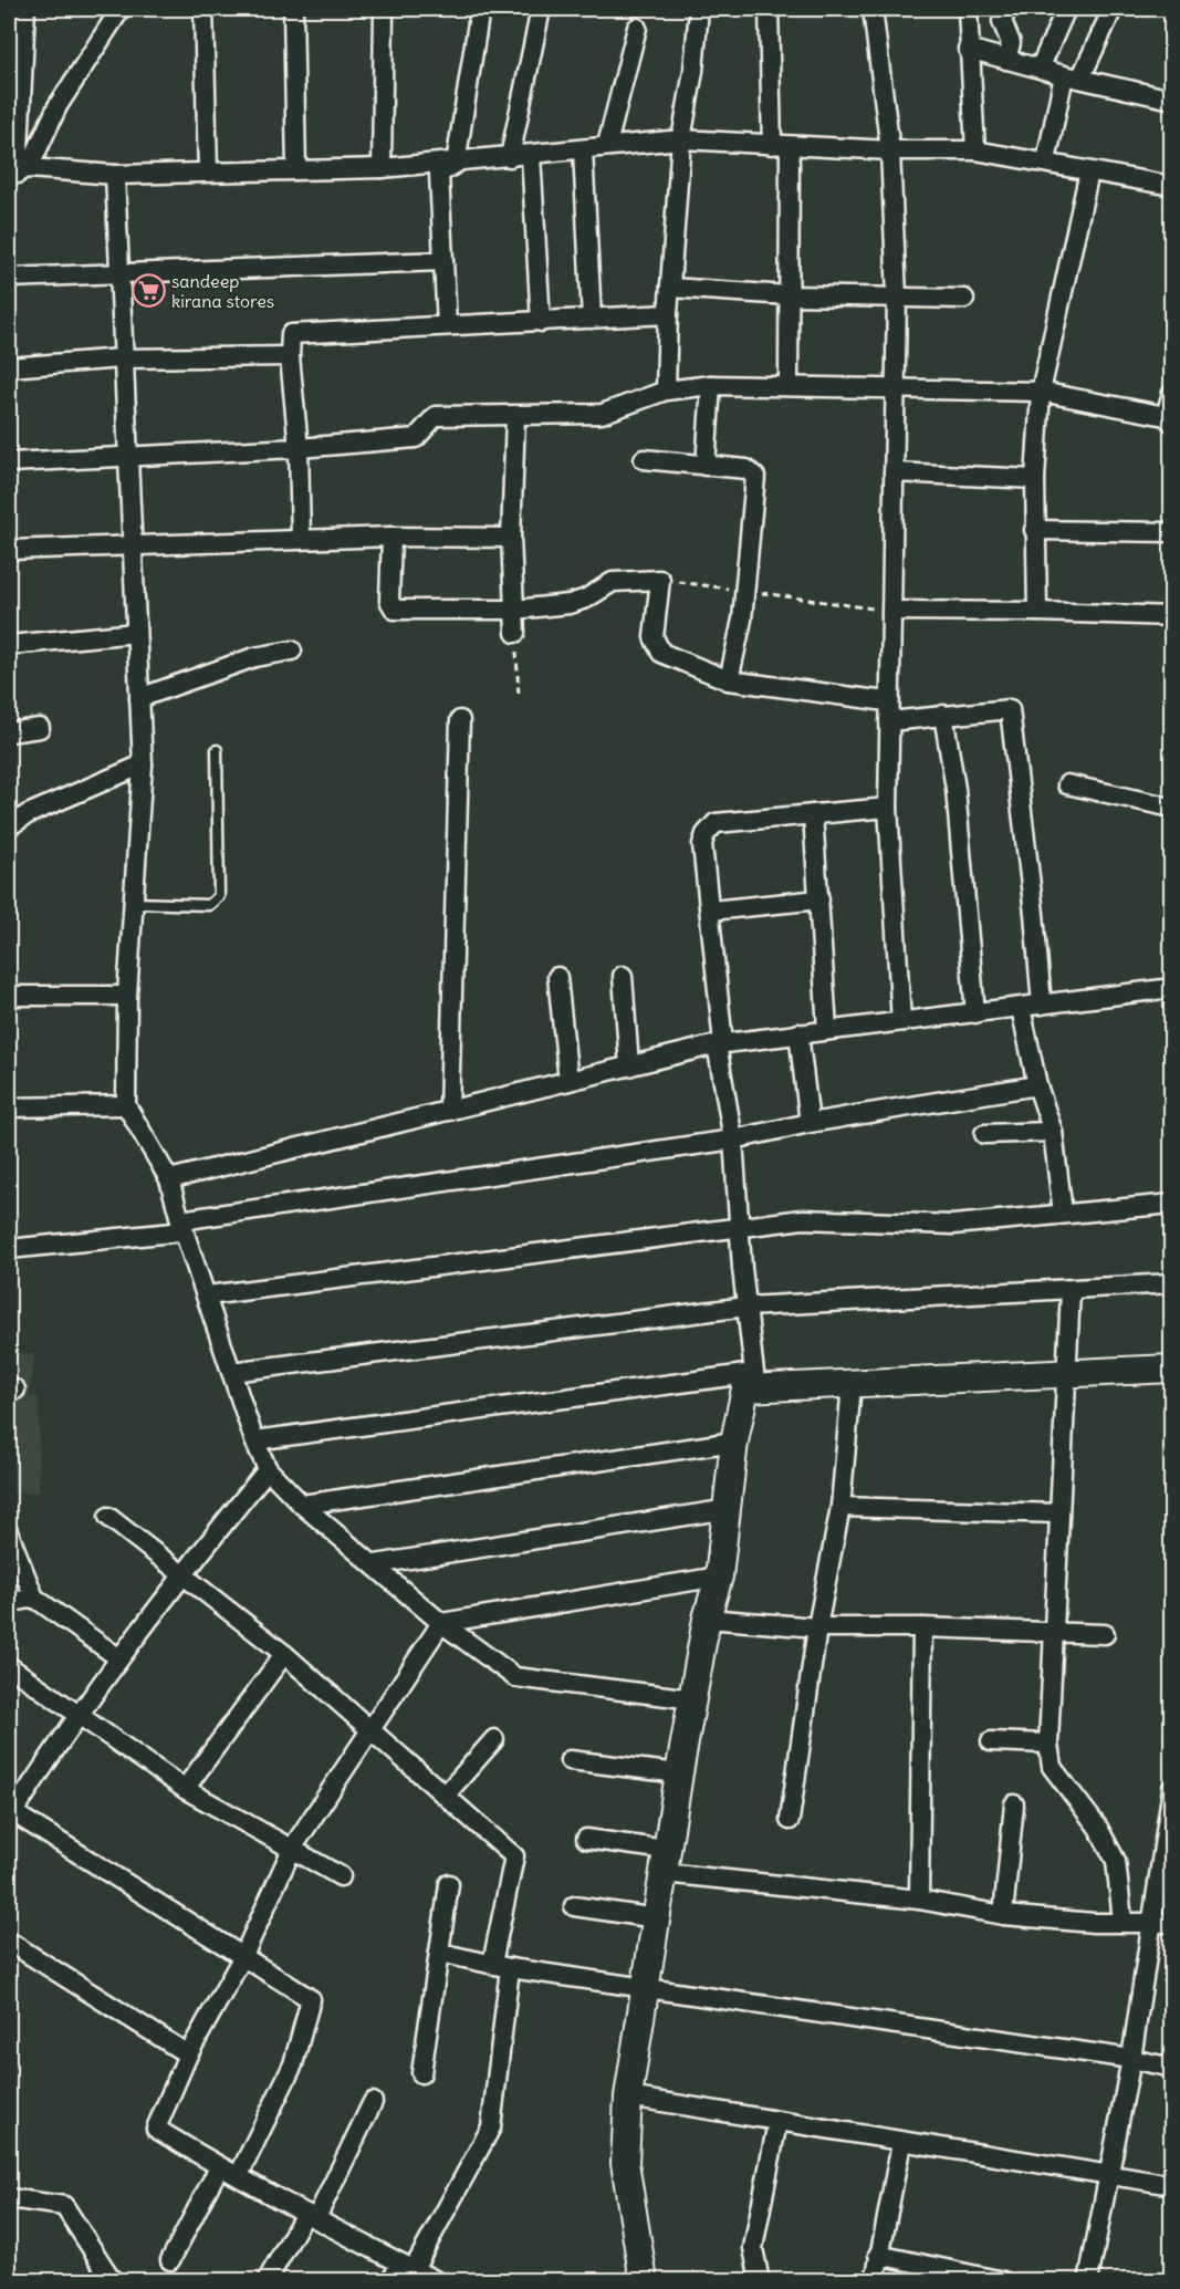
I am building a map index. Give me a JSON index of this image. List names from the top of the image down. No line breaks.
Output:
{"places":{"supermarket":["sandeep kirana stores"]}}
